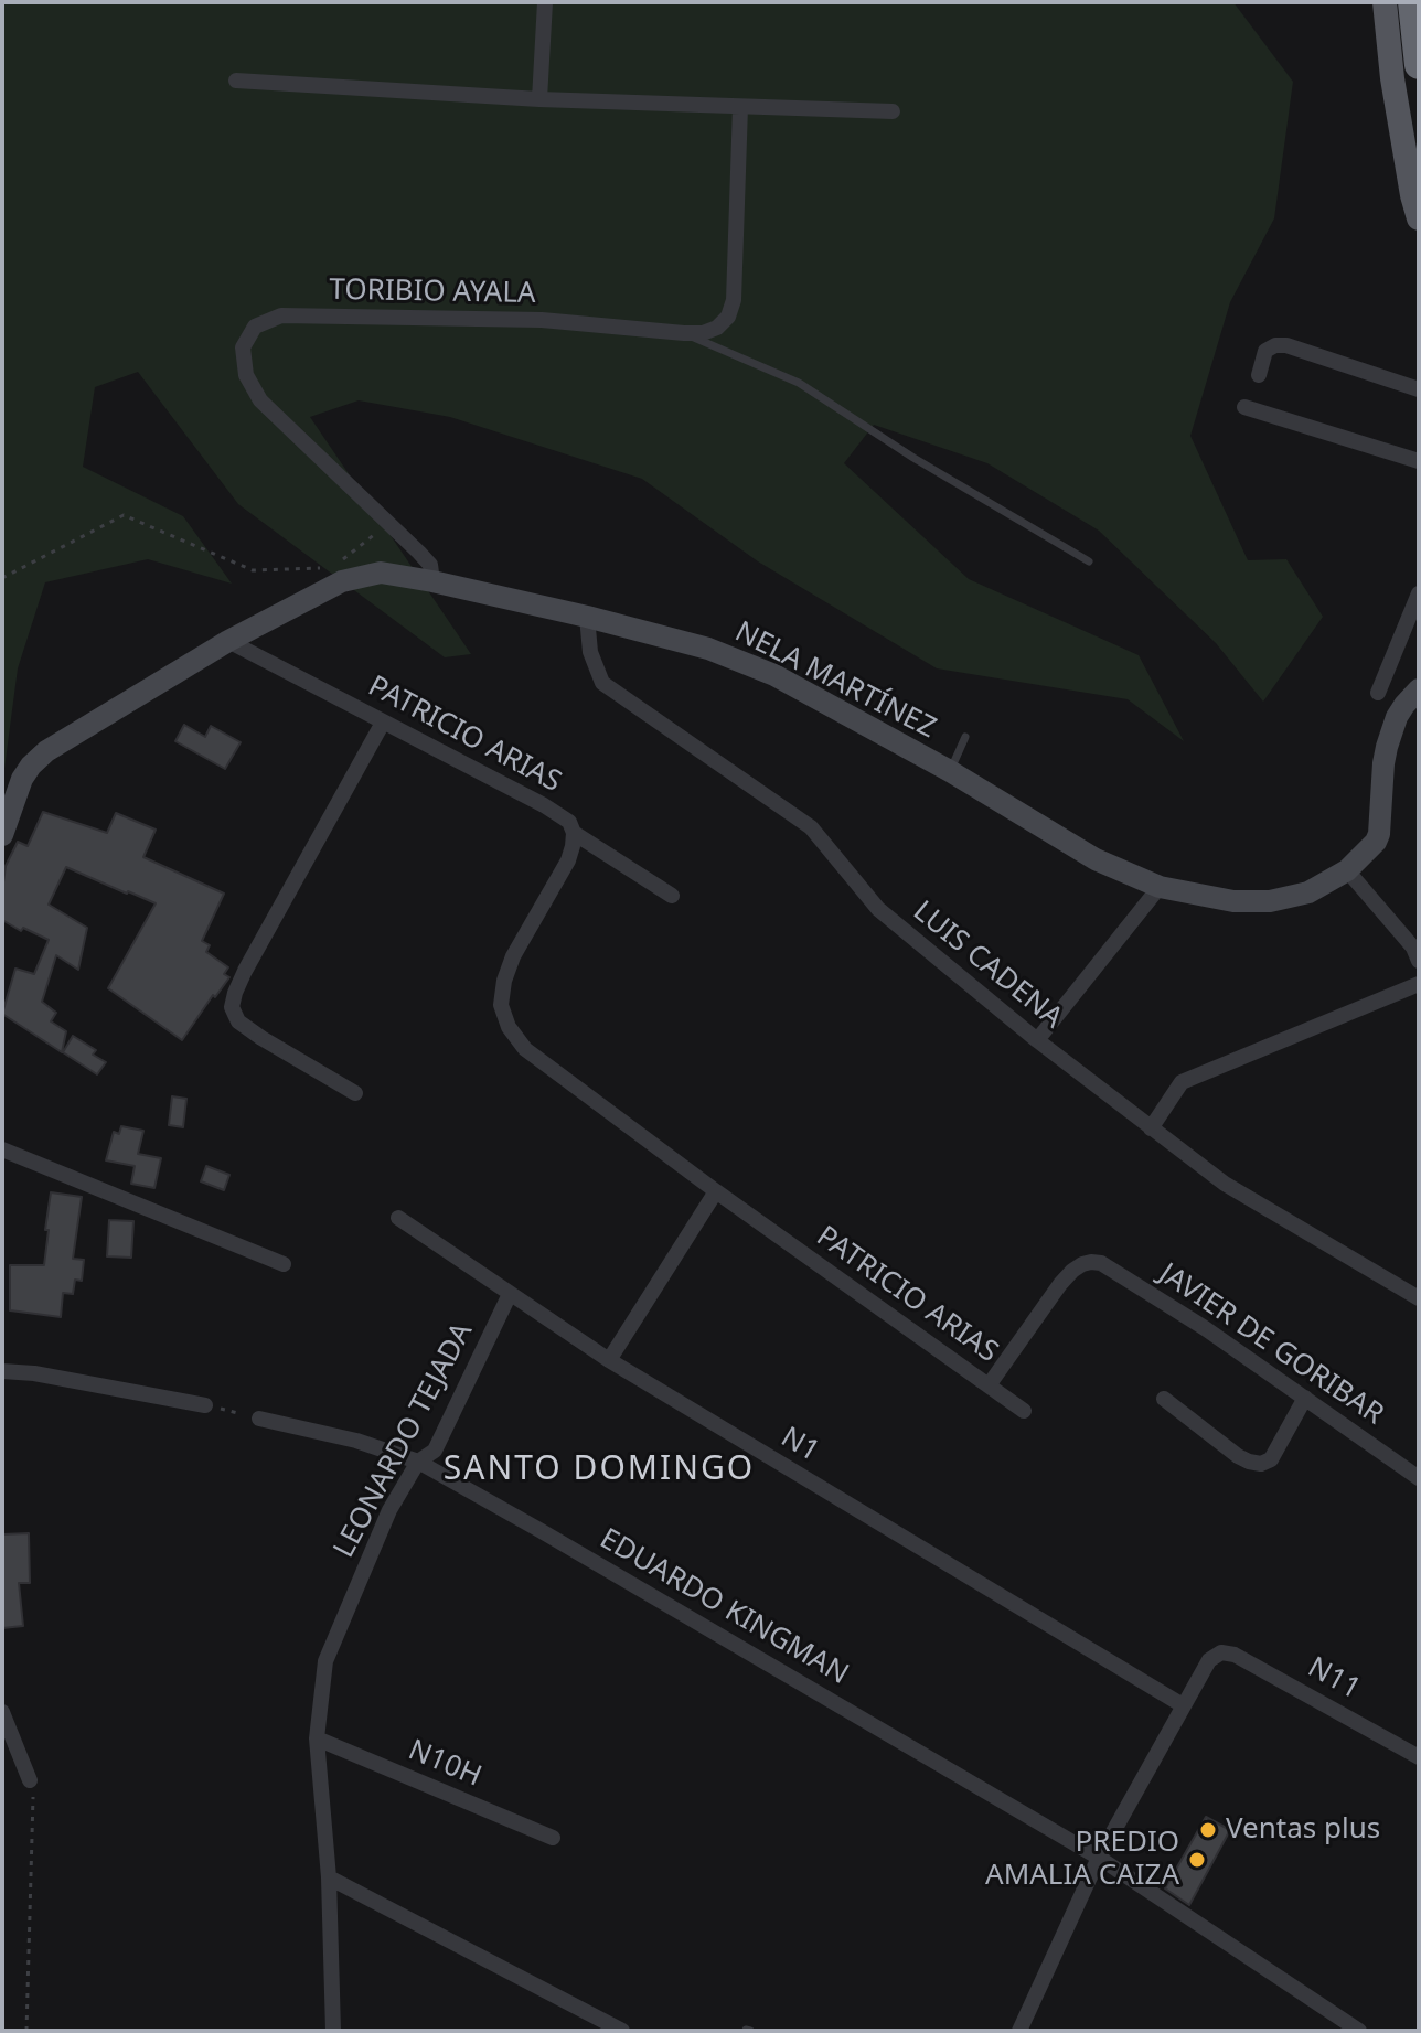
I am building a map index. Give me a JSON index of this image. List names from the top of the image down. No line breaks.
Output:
{"streets":{"main road":["NELA MARTÍNEZ"],"street":["TORIBIO AYALA","PATRICIO ARIAS","LUIS CADENA","JAVIER DE GORIBAR","LEONARDO TEJADA","N1","EDUARDO KINGMAN","N11","N10H"]},"crossings":[["TORIBIO AYALA","NELA MARTÍNEZ"],["NELA MARTÍNEZ","PATRICIO ARIAS"],["NELA MARTÍNEZ","LUIS CADENA"],["PATRICIO ARIAS","JAVIER DE GORIBAR"],["LEONARDO TEJADA","N1"],["LEONARDO TEJADA","EDUARDO KINGMAN"],["LEONARDO TEJADA","N10H"],["N1","N11"]],"districts":["SANTO DOMINGO"],"places":["Ventas plus","PREDIO AMALIA CAIZA"]}
